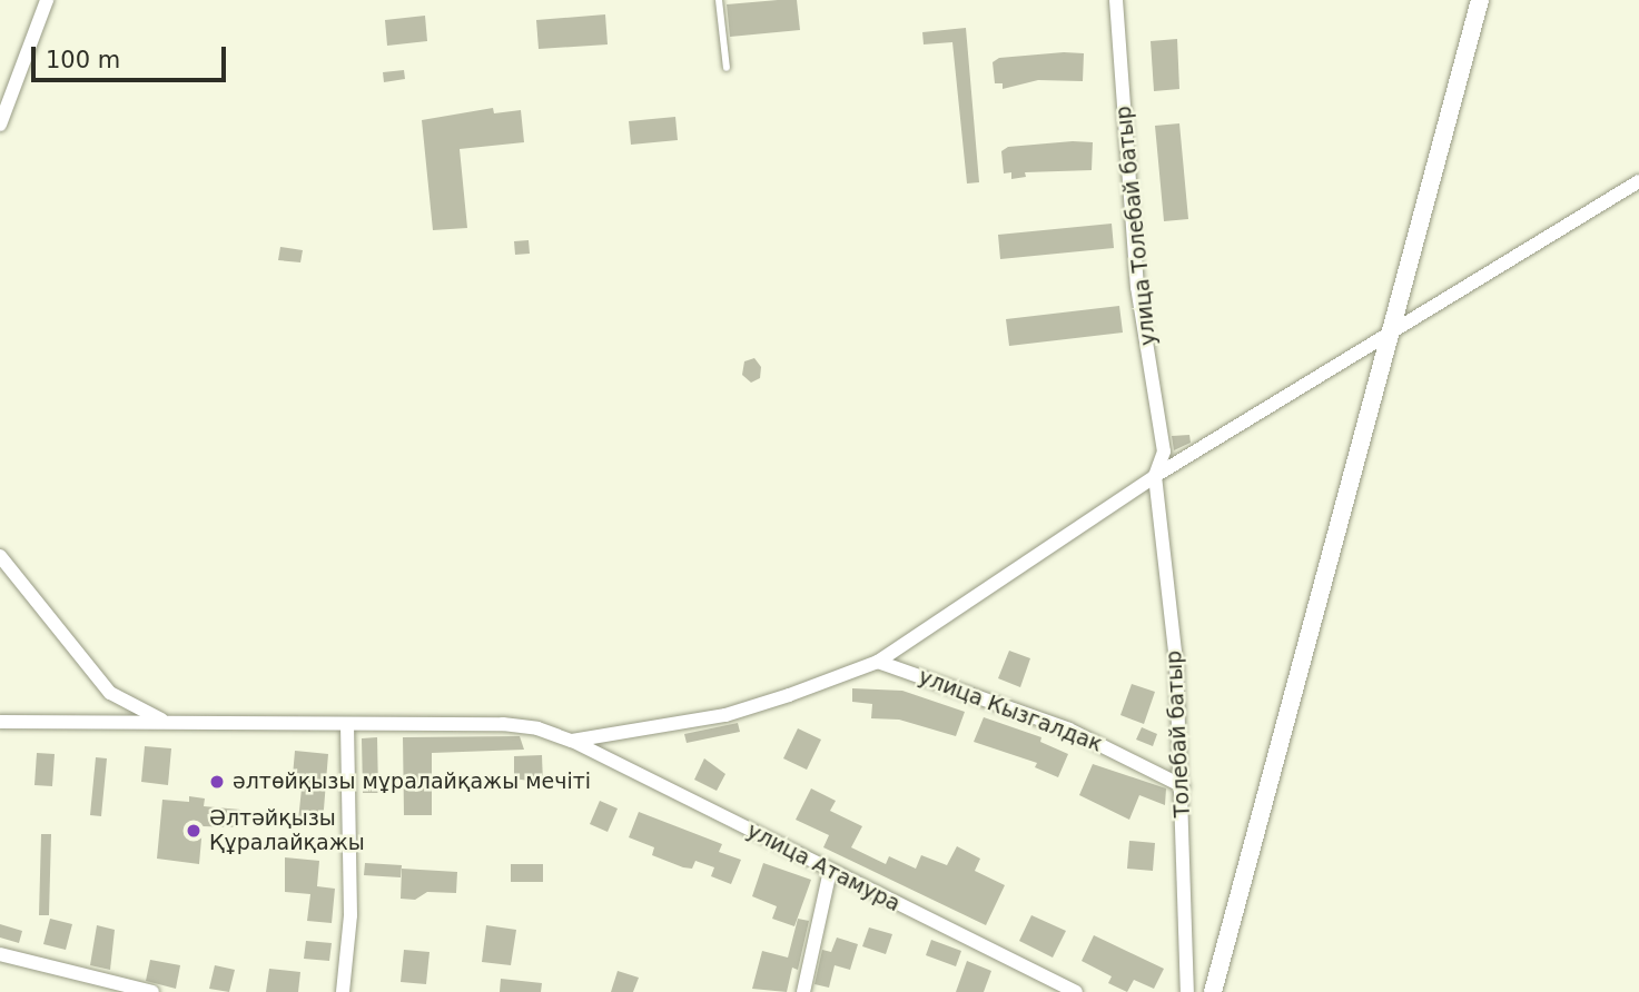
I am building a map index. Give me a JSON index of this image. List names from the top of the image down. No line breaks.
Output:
{"streets":{"street":["улица Толебай батыр","улица Кызгалдак","Толебай батыр","улица Атамура"]},"crossings":[["улица Толебай батыр","Толебай батыр"],["улица Кызгалдак","Толебай батыр"]],"places":["әлтөйқызы мұралайқажы мечіті","Әлтәйқызы Құралайқажы"],"scale_bar":"100 m"}
